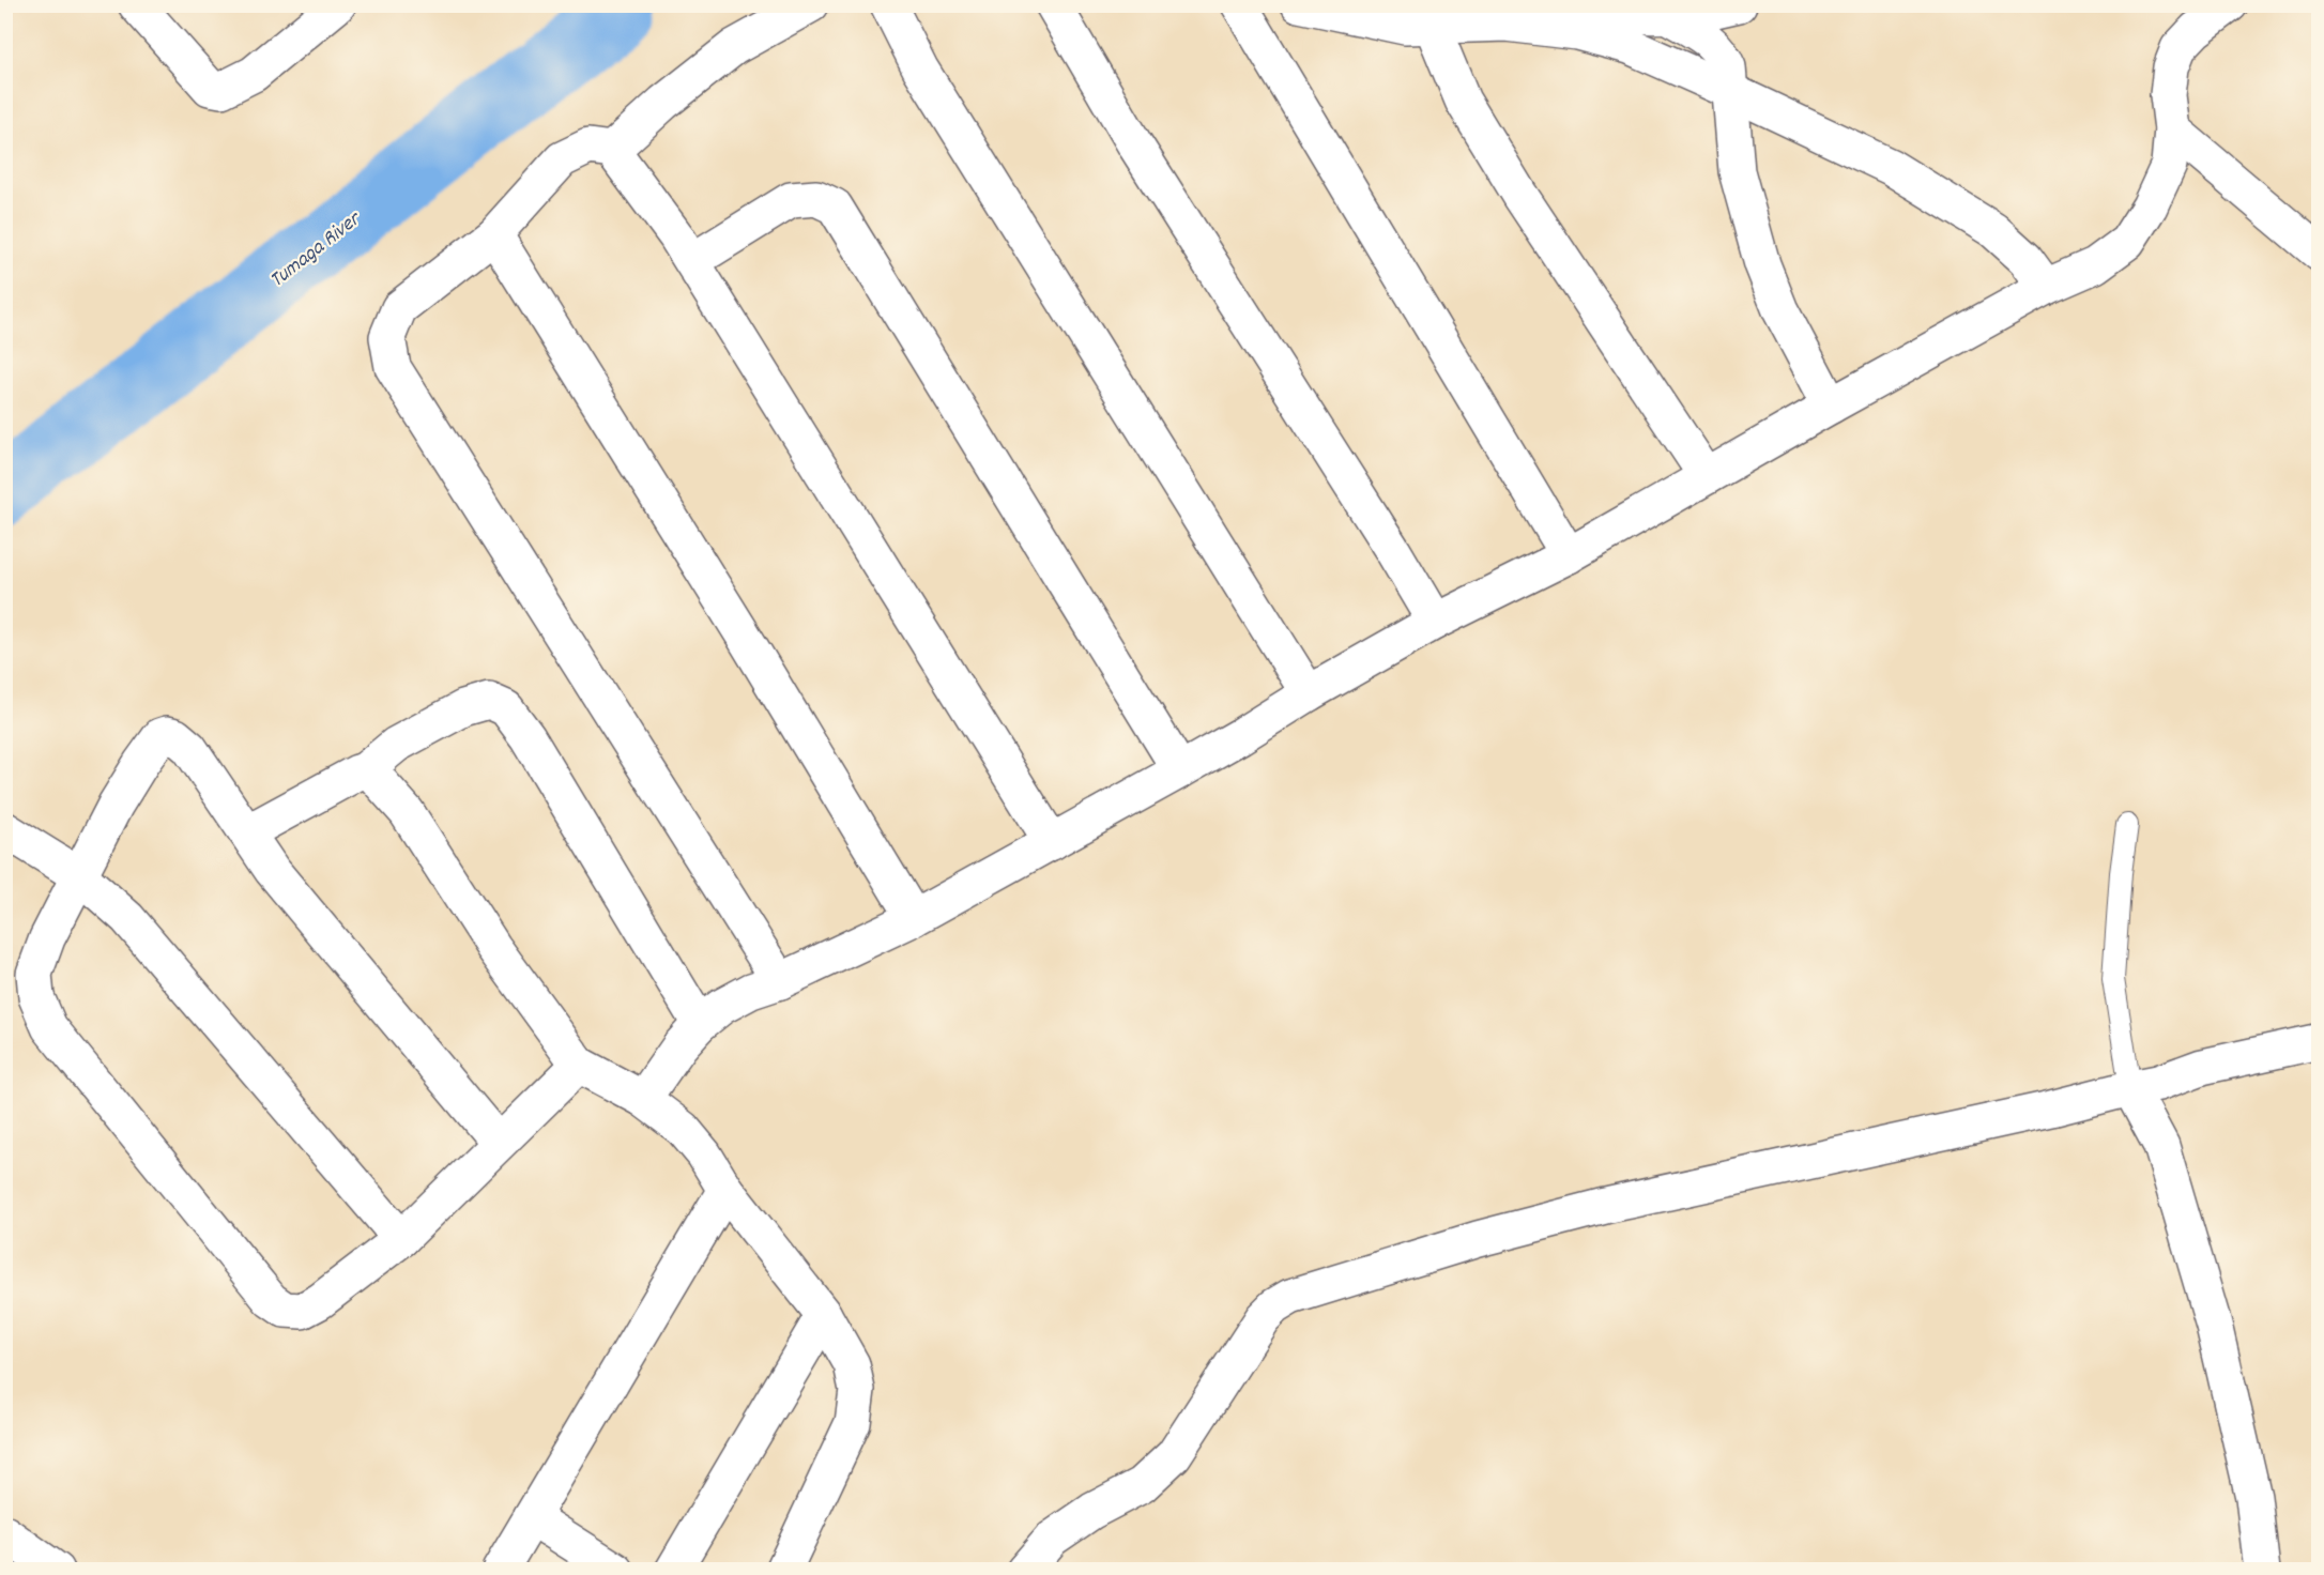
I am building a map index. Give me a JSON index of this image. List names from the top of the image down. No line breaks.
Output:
{"water":["Tumaga River"]}
